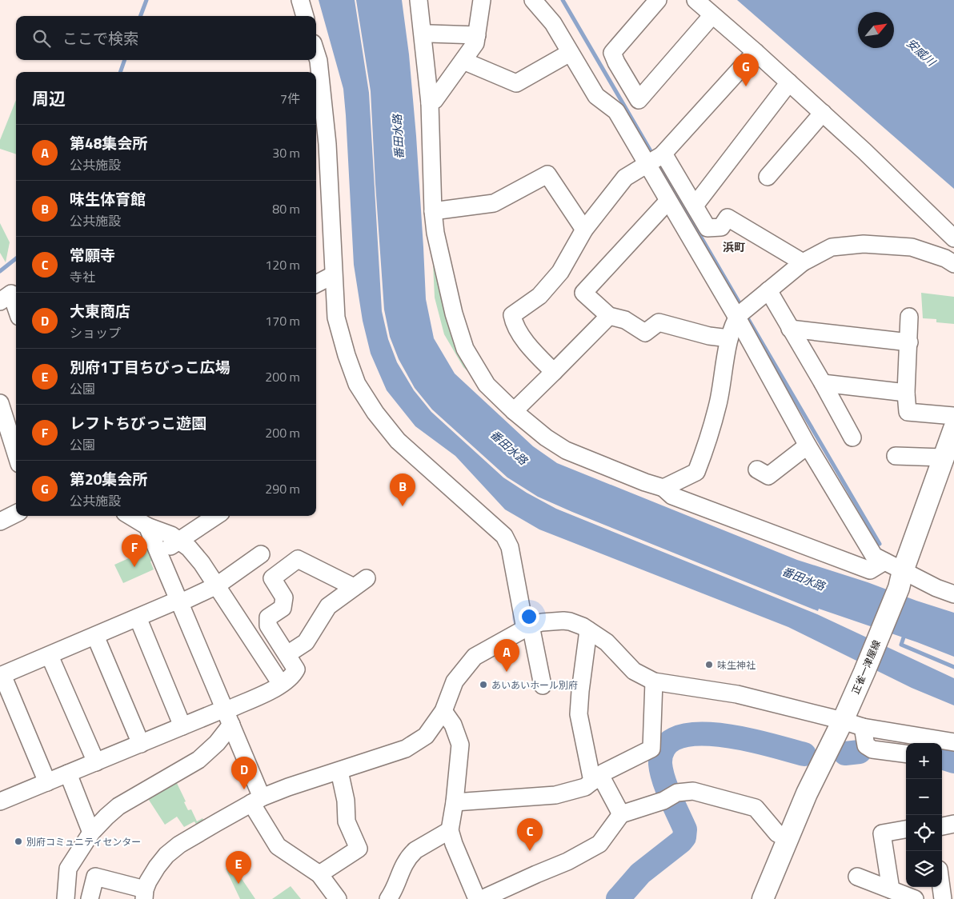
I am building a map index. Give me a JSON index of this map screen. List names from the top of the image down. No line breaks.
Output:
{"streets":{"main road":["正雀一津屋線"]},"districts":["浜町"],"water":["安威川","番田水路"],"places":["味生神社","あいあいホール別府","別府コミュニティセンター"],"north":"top right","page":{"search":"ここで検索","pins":["G","B","F","A","D","C","E"],"heading":["周辺","7件"],"list":[{"mark":"A","name":"第48集会所","note":"公共施設","value":"30 m"},{"mark":"B","name":"味生体育館","note":"公共施設","value":"80 m"},{"mark":"C","name":"常願寺","note":"寺社","value":"120 m"},{"mark":"D","name":"大東商店","note":"ショップ","value":"170 m"},{"mark":"E","name":"別府1丁目ちびっこ広場","note":"公園","value":"200 m"},{"mark":"F","name":"レフトちびっこ遊園","note":"公園","value":"200 m"},{"mark":"G","name":"第20集会所","note":"公共施設","value":"290 m"}],"map_buttons":["+","−"]}}
